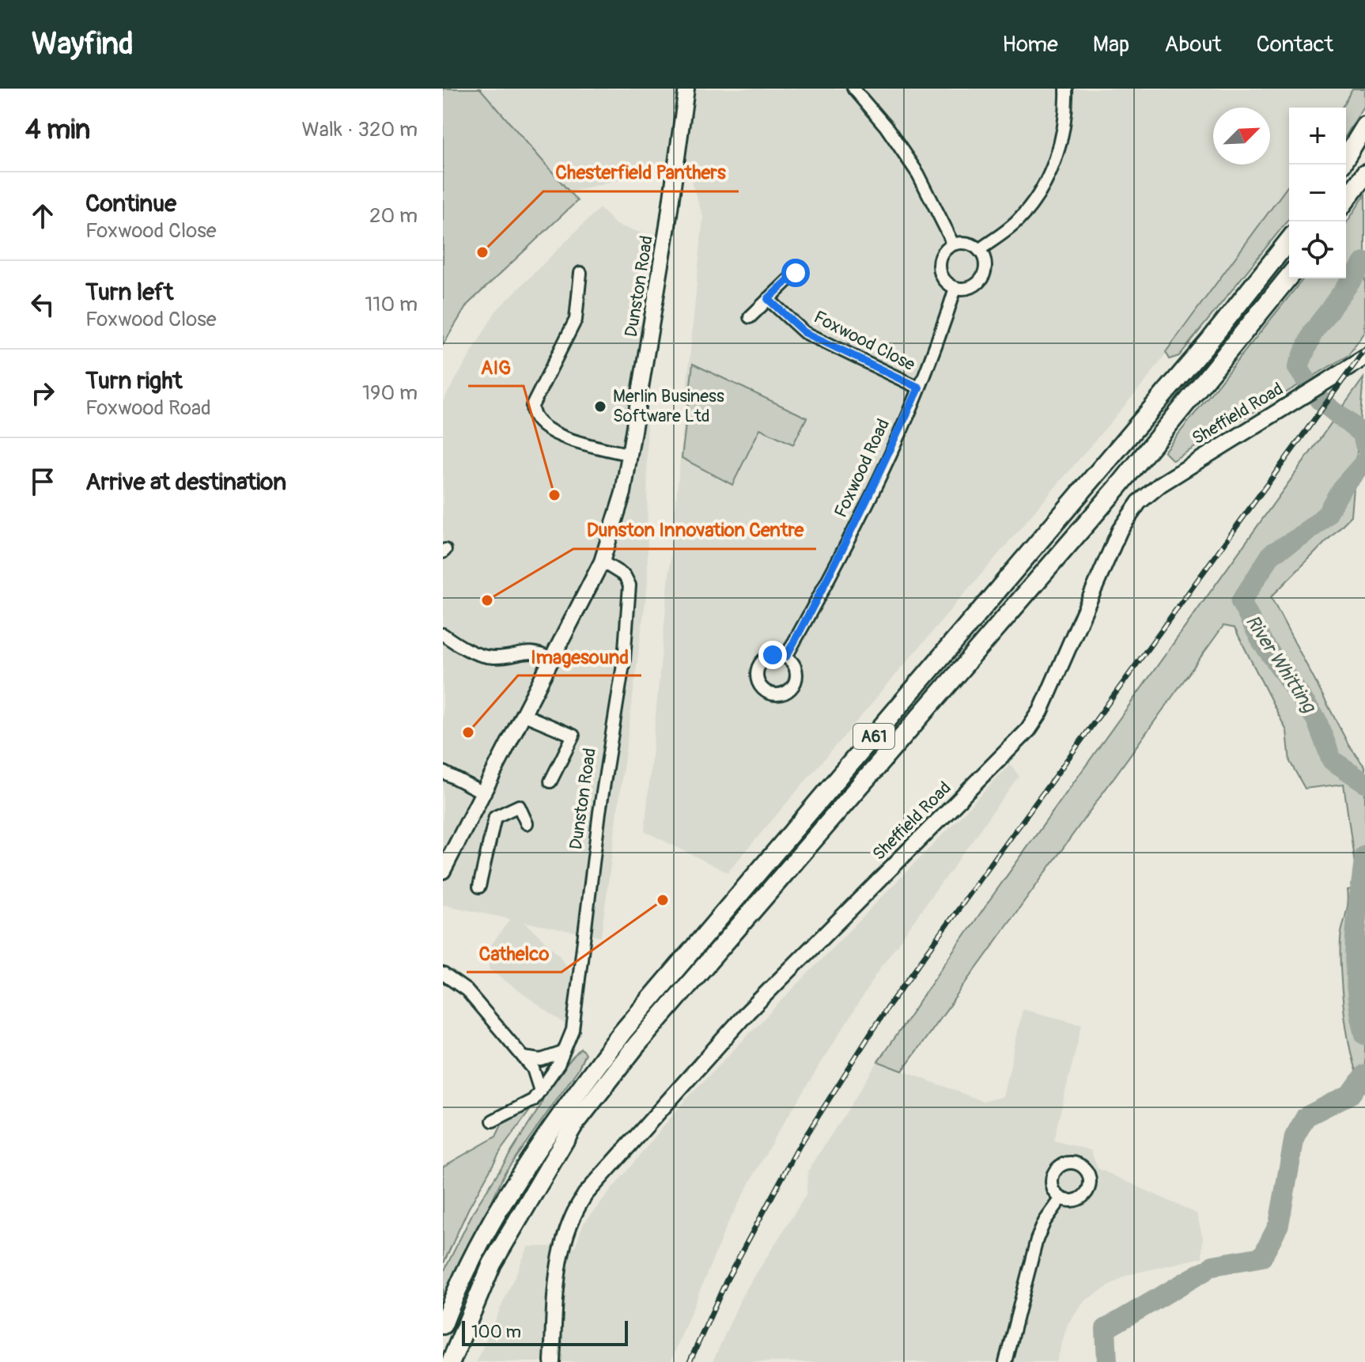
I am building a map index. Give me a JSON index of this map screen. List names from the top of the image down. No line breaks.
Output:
{"streets":{"highway":["A61"],"main road":["Dunston Road","Sheffield Road"],"street":["Foxwood Close","Foxwood Road"]},"crossings":[["Foxwood Close","Foxwood Road"]],"water":["River Whitting"],"places":["Chesterfield Panthers","Merlin Business Software Ltd","AIG","Dunston Innovation Centre","Imagesound","Cathelco"],"scale_bar":"100 m","north":"top right","page":{"header":"Wayfind","nav":["Home","Map","About","Contact"],"heading":["4 min","Walk · 320 m"],"map_buttons":["+","−"],"list":[["Continue","Foxwood Close","20 m"],["Turn left","Foxwood Close","110 m"],["Turn right","Foxwood Road","190 m"],"Arrive at destination"],"scale":"100 m"}}
